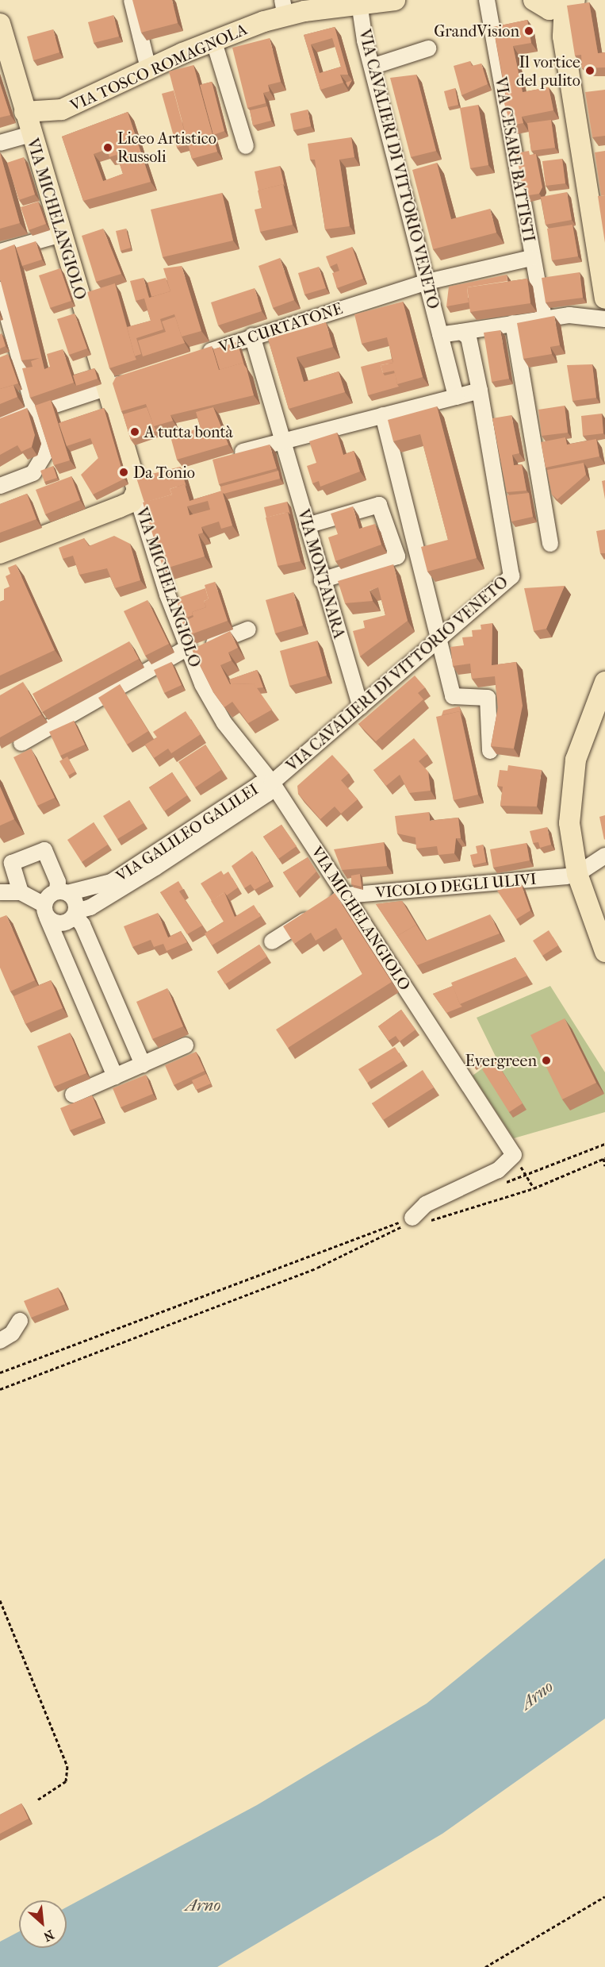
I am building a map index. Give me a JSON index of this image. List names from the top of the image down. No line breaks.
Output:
{"streets":{"main road":["VIA TOSCO ROMAGNOLA","VIA MICHELANGIOLO"],"street":["VIA CESARE BATTISTI","VIA CAVALIERI DI VITTORIO VENETO","VIA CURTATONE","VIA MONTANARA","VIA GALILEO GALILEI","VICOLO DEGLI ULIVI"]},"crossings":[["VIA TOSCO ROMAGNOLA","VIA CAVALIERI DI VITTORIO VENETO"],["VIA CESARE BATTISTI","VIA CURTATONE"],["VIA CAVALIERI DI VITTORIO VENETO","VIA MICHELANGIOLO"],["VIA CAVALIERI DI VITTORIO VENETO","VIA CURTATONE"],["VIA CAVALIERI DI VITTORIO VENETO","VIA MONTANARA"],["VIA CAVALIERI DI VITTORIO VENETO","VIA GALILEO GALILEI"],["VIA MICHELANGIOLO","VIA GALILEO GALILEI"],["VIA MICHELANGIOLO","VICOLO DEGLI ULIVI"],["VIA CURTATONE","VIA MONTANARA"]],"water":["Arno"],"places":["GrandVision","Il vortice del pulito","Liceo Artistico Russoli","A tutta bontà","Da Tonio","Evergreen"],"north":"bottom right"}
